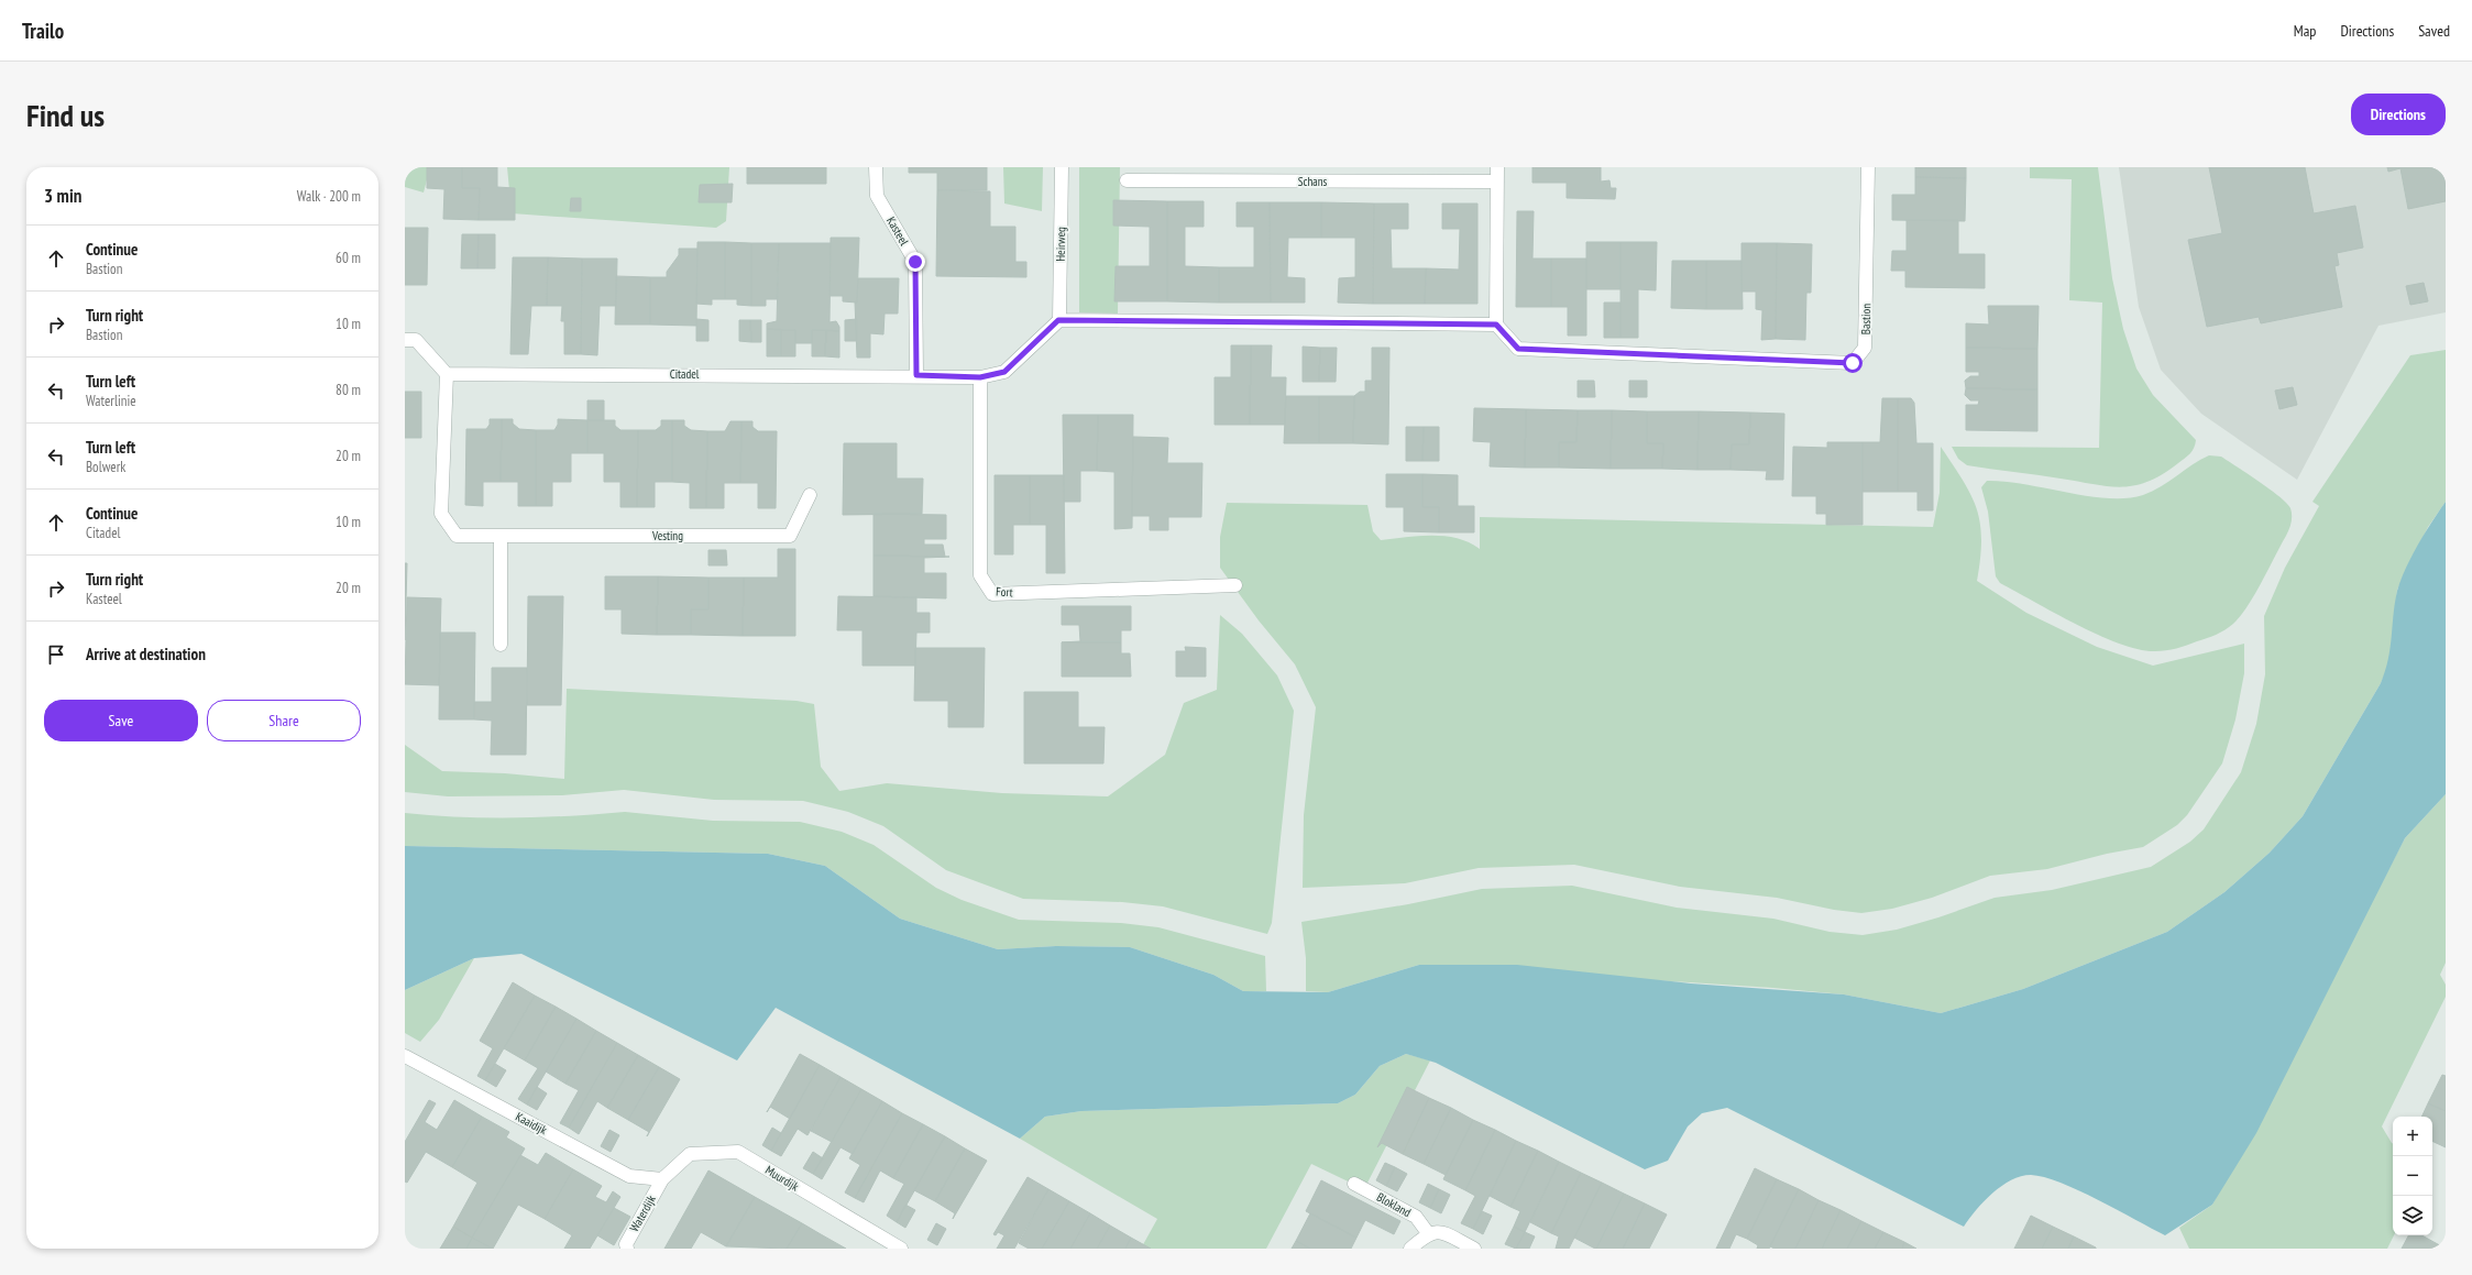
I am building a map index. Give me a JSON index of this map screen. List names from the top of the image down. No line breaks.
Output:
{"streets":{"street":["Schans","Kasteel","Heirweg","Bastion","Citadel","Vesting","Fort","Kaaidijk","Muurdijk","Blokland","Waterdijk"]},"crossings":[["Kasteel","Citadel"],["Heirweg","Citadel"],["Citadel","Vesting"],["Citadel","Fort"],["Kaaidijk","Muurdijk"],["Kaaidijk","Waterdijk"],["Muurdijk","Waterdijk"]],"page":{"header":"Trailo","nav":["Map","Directions","Saved"],"buttons":["Directions",["Save","Share"]],"title":"Find us","heading":["3 min","Walk · 200 m"],"list":[["Continue","Bastion","60 m"],["Turn right","Bastion","10 m"],["Turn left","Waterlinie","80 m"],["Turn left","Bolwerk","20 m"],["Continue","Citadel","10 m"],["Turn right","Kasteel","20 m"],"Arrive at destination"],"map_buttons":["+","−"]}}
